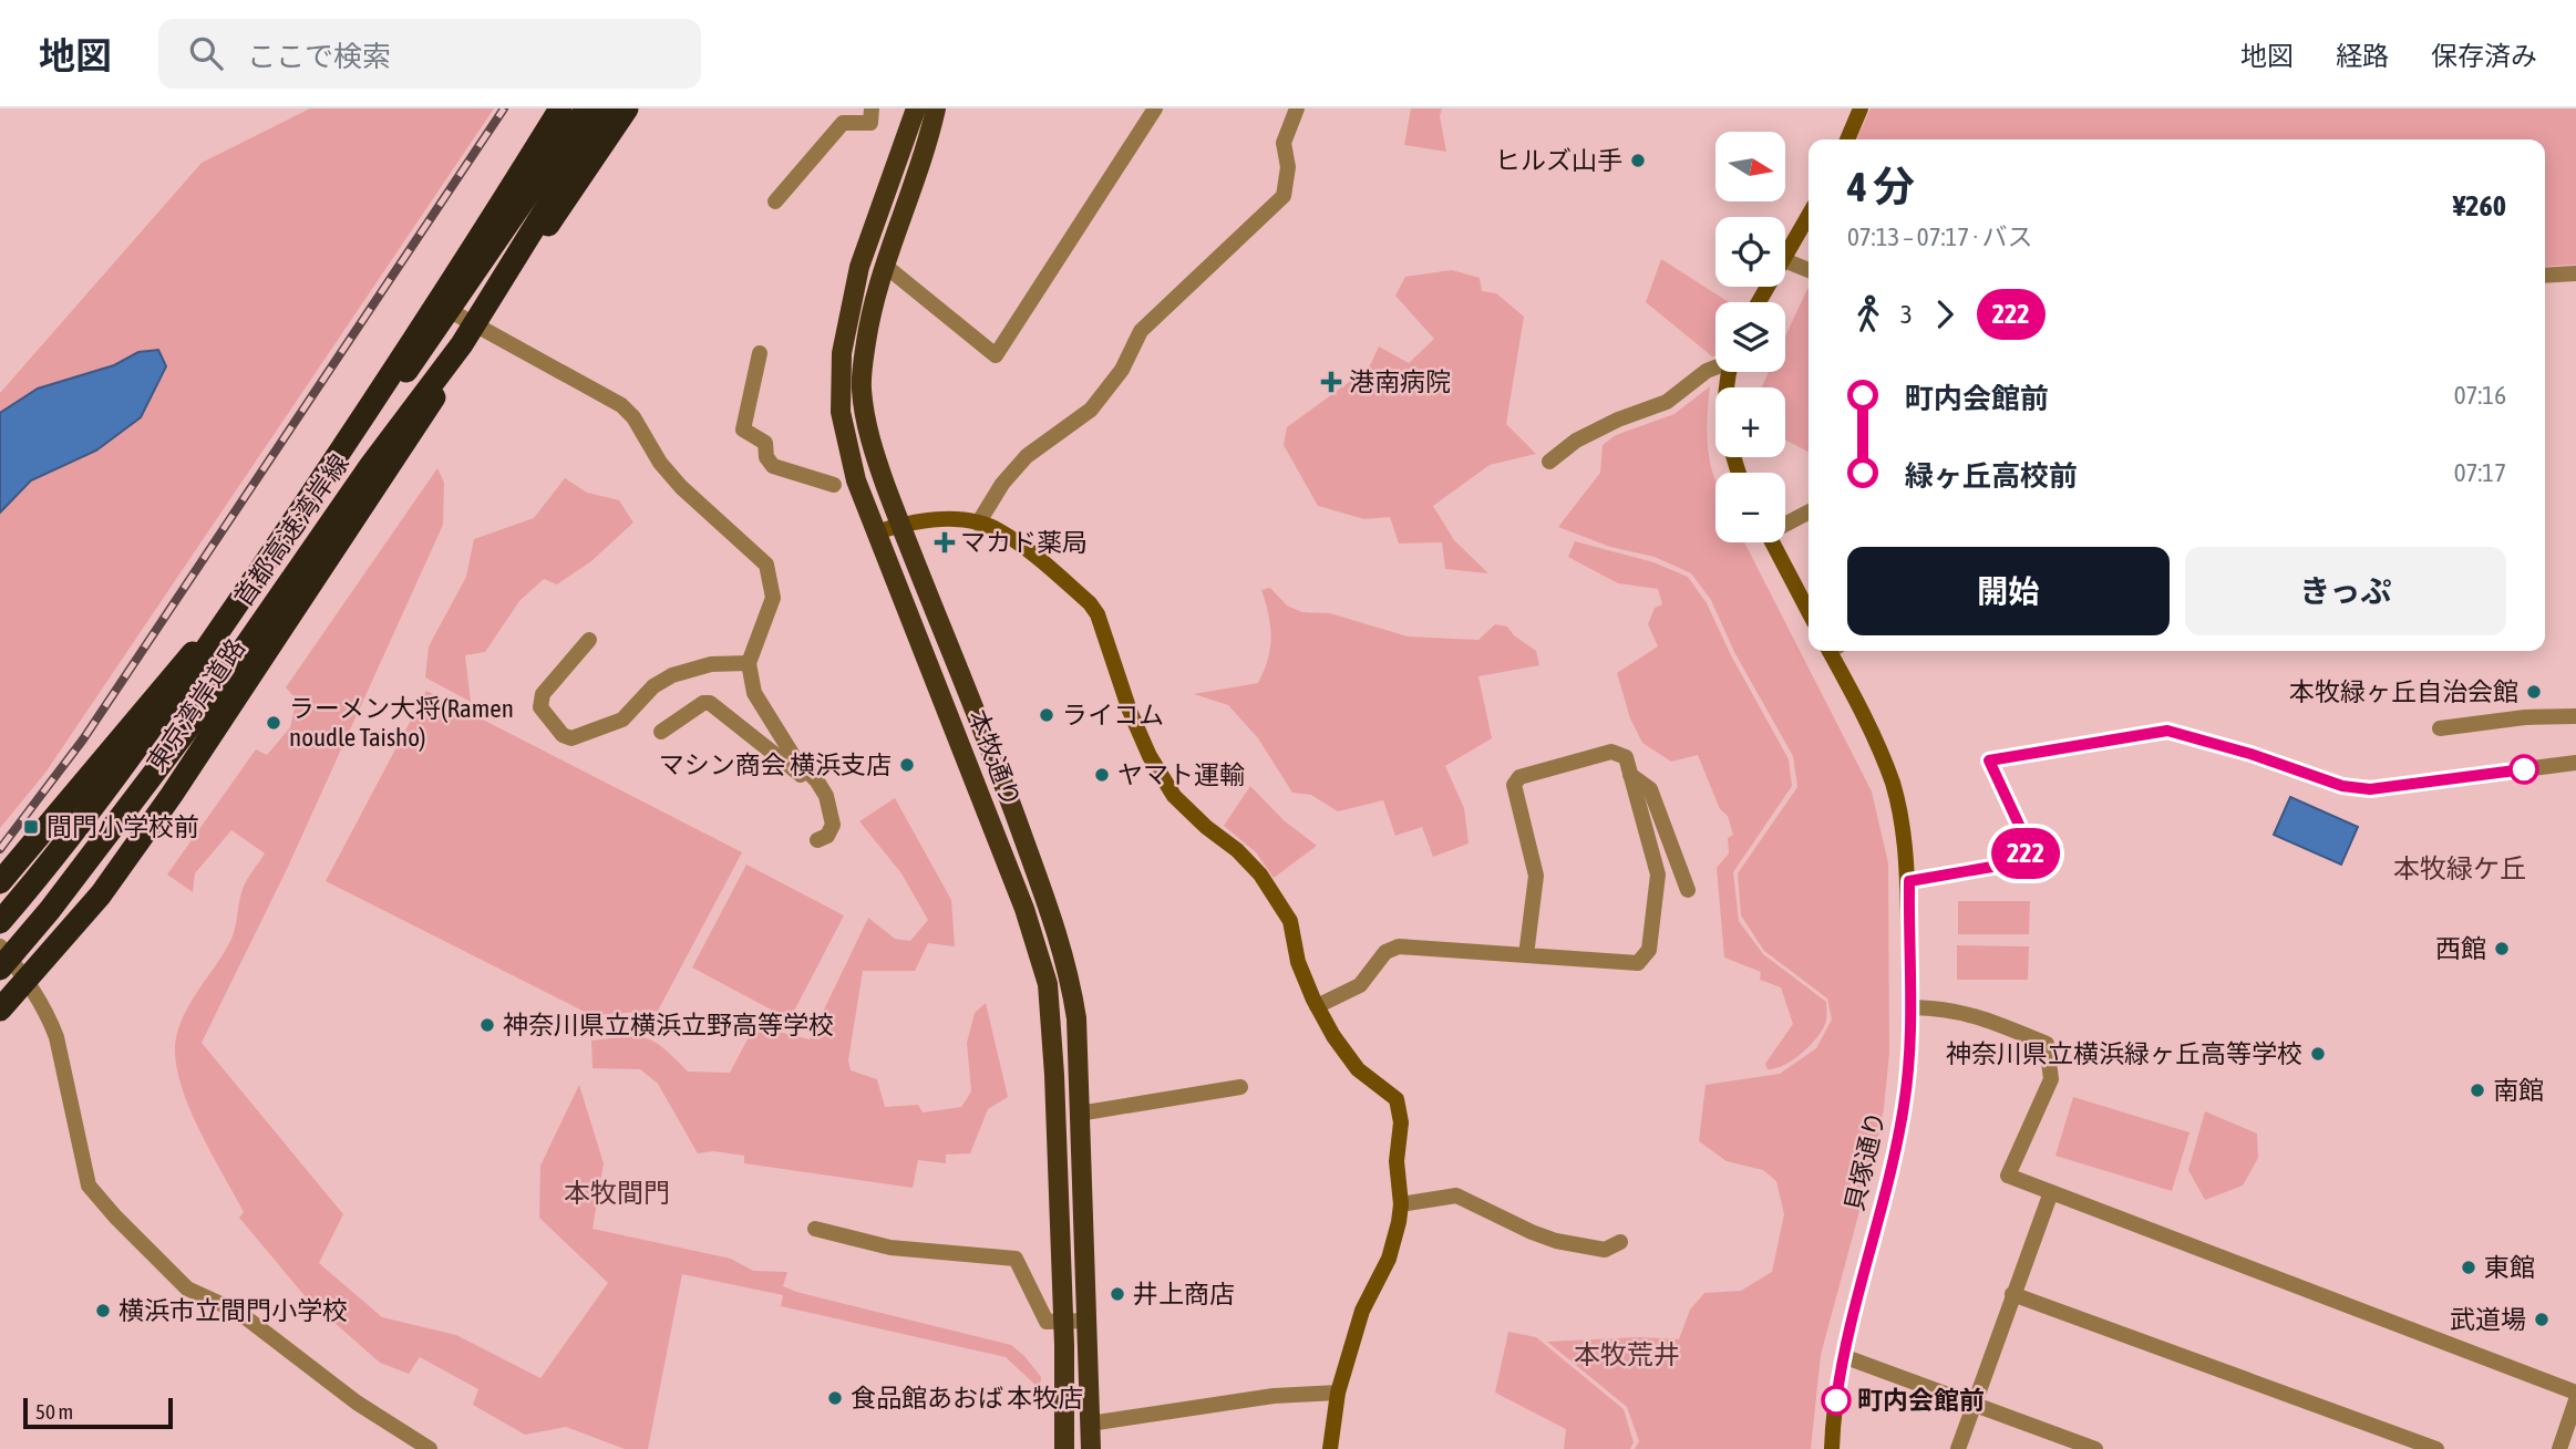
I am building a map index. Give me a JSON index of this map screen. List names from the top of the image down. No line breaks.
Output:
{"streets":{"highway":["首都高速湾岸線","東京湾岸道路"],"main road":["本牧通り"],"street":["貝塚通り"]},"districts":["本牧緑ケ丘","本牧間門","本牧荒井"],"places":{"other":["ヒルズ山手","本牧緑ヶ丘自治会館","ライコム","ラーメン大将(Ramen noudle Taisho)","マシン商会 横浜支店","ヤマト運輸","西館","神奈川県立横浜立野高等学校","神奈川県立横浜緑ヶ丘高等学校","南館","東館","井上商店","横浜市立間門小学校","武道場","食品館あおば 本牧店","町内会館前"],"health":["港南病院","マカド薬局"],"transit":["間門小学校前"]},"lines":["bus line 222"],"scale_bar":"50 m","north":"right","page":{"header":"地図","search":"ここで検索","nav":["地図","経路","保存済み"],"on_map":"222","map_buttons":["+","−"],"heading":["4 分","07:13 – 07:17 · バス","¥260"],"legs":["3","222"],"list":[{"name":"町内会館前","value":"07:16"},{"name":"緑ヶ丘高校前","value":"07:17"}],"buttons":["開始","きっぷ"],"scale":"50 m"}}
